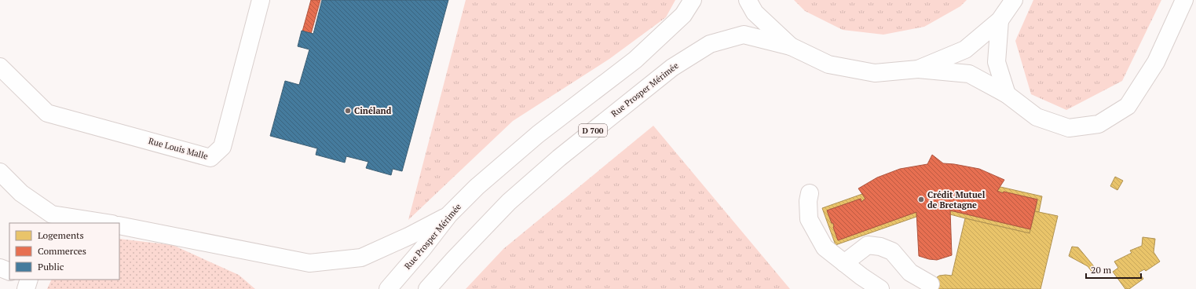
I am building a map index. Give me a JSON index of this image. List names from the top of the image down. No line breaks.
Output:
{"streets":{"main road":["Rue Prosper Mérimée","D 700","Rue Louis Malle"]},"places":["Cinéland","Crédit Mutuel de Bretagne"],"legend":["Logements","Commerces","Public"],"scale_bar":"20 m"}
